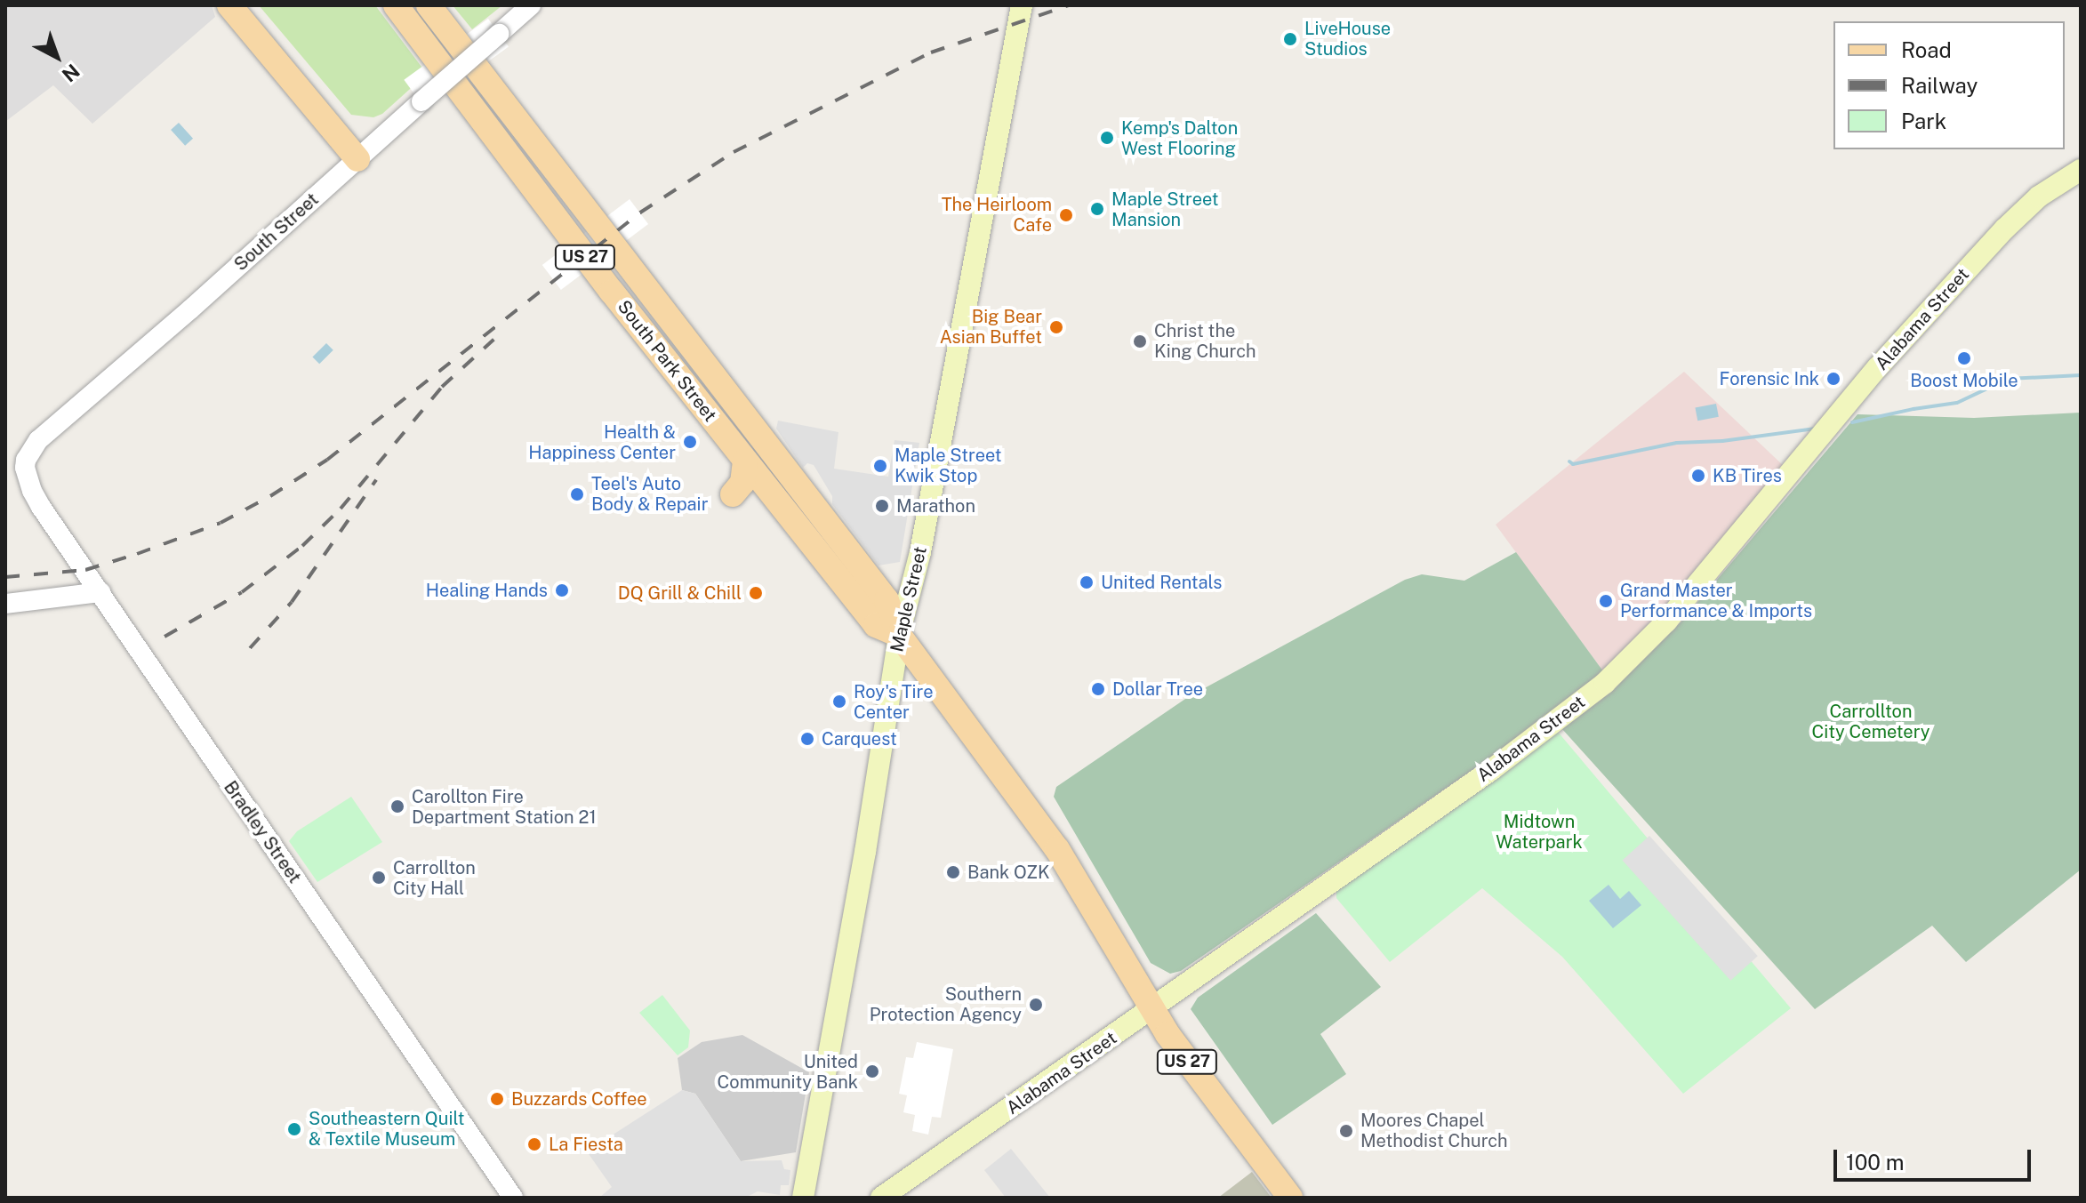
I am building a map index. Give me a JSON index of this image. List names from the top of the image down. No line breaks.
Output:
{"streets":{"main road":["US 27","Alabama Street","South Park Street","Maple Street"],"street":["South Street","Bradley Street"]},"crossings":[["South Street","Bradley Street"],["US 27","Alabama Street"],["US 27","South Park Street"],["Alabama Street","South Park Street"],["South Park Street","Maple Street"]],"parks":["Carrollton City Cemetery","Midtown Waterpark"],"places":["LiveHouse Studios","Kemp's Dalton West Flooring","Maple Street Mansion","The Heirloom Cafe","Big Bear Asian Buffet","Christ the King Church","Boost Mobile","Forensic Ink","Health & Happiness Center","Maple Street Kwik Stop","KB Tires","Teel's Auto Body & Repair","Marathon","United Rentals","Healing Hands","DQ Grill & Chill","Grand Master Performance & Imports","Dollar Tree","Roy's Tire Center","Carquest","Carollton Fire Department Station 21","Bank OZK","Carrollton City Hall","Southern Protection Agency","United Community Bank","Buzzards Coffee","Southeastern Quilt & Textile Museum","Moores Chapel Methodist Church","La Fiesta"],"legend":["Road","Railway","Park"],"scale_bar":"100 m","north":"bottom right"}
